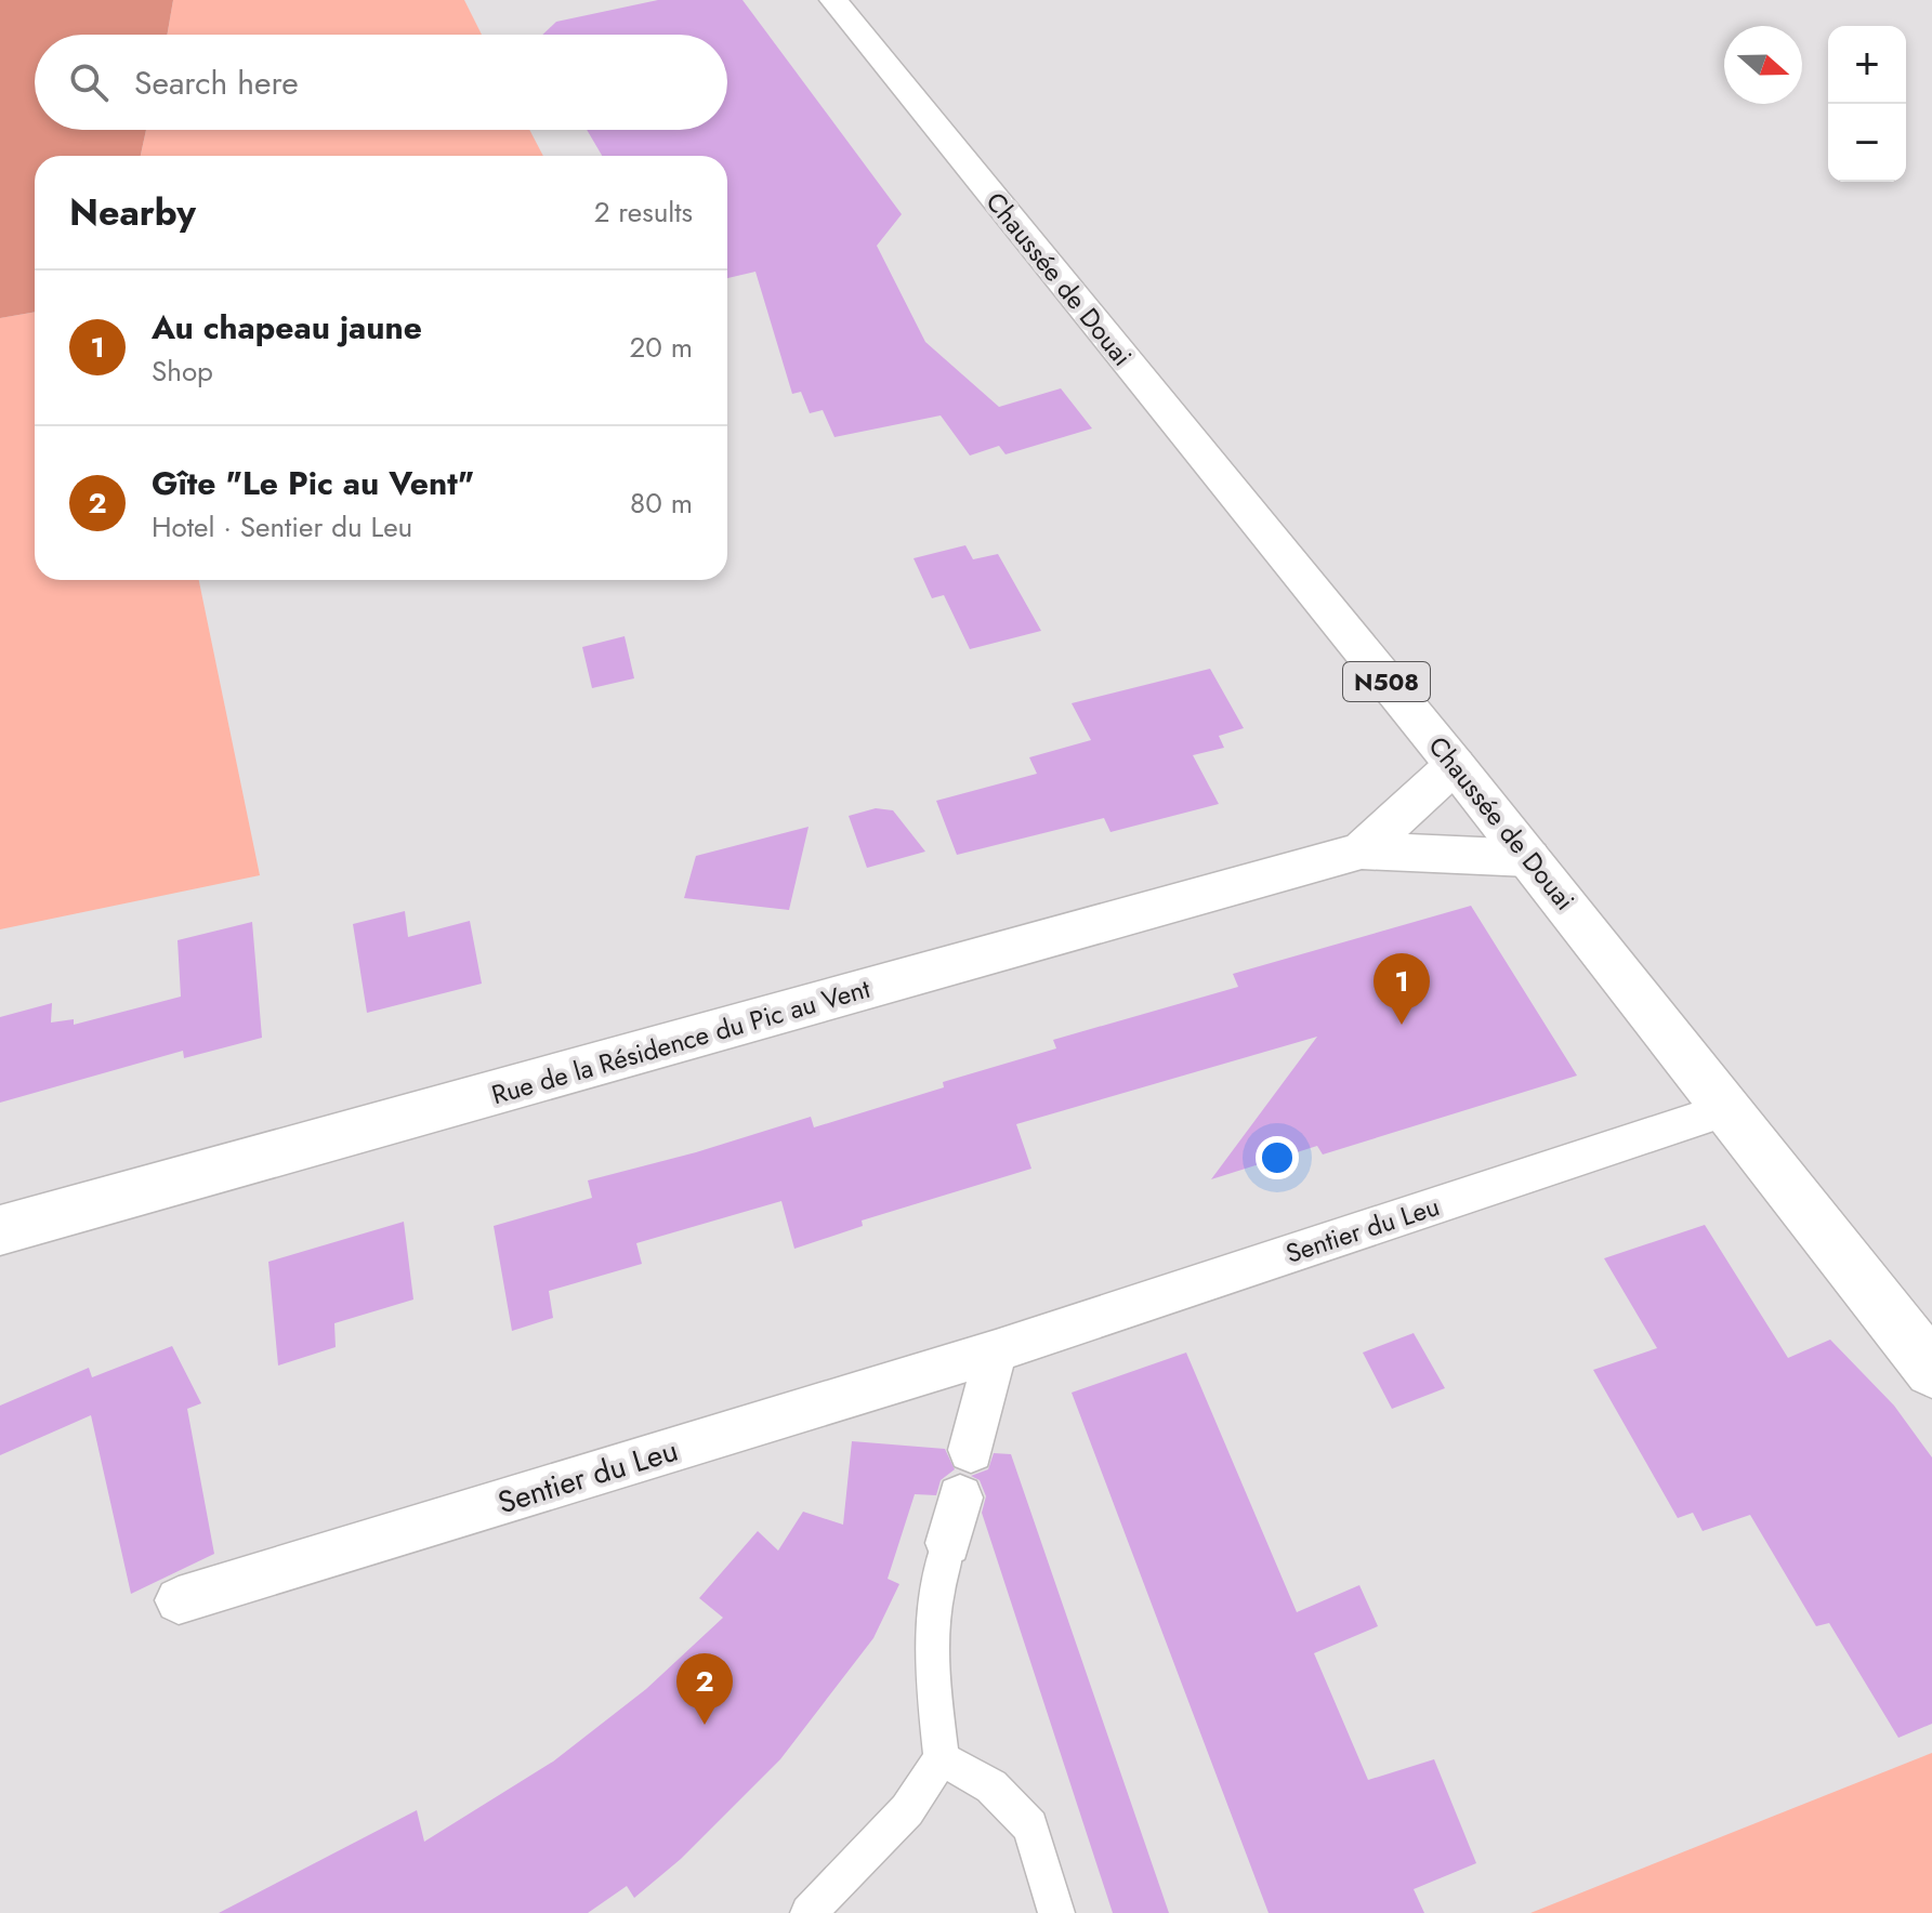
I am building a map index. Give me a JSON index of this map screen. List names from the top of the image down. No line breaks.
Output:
{"streets":{"main road":["Chaussée de Douai","N508","Rue de la Résidence du Pic au Vent"],"street":["Sentier du Leu"]},"crossings":[["Chaussée de Douai","Rue de la Résidence du Pic au Vent"],["Chaussée de Douai","Sentier du Leu"]],"north":"right","page":{"map_buttons":["+","−"],"search":"Search here","heading":["Nearby","2 results"],"list":[{"mark":"1","name":"Au chapeau jaune","note":"Shop","value":"20 m"},{"mark":"2","name":"Gîte \"Le Pic au Vent\"","note":"Hotel · Sentier du Leu","value":"80 m"}],"pins":["1","2"]}}
